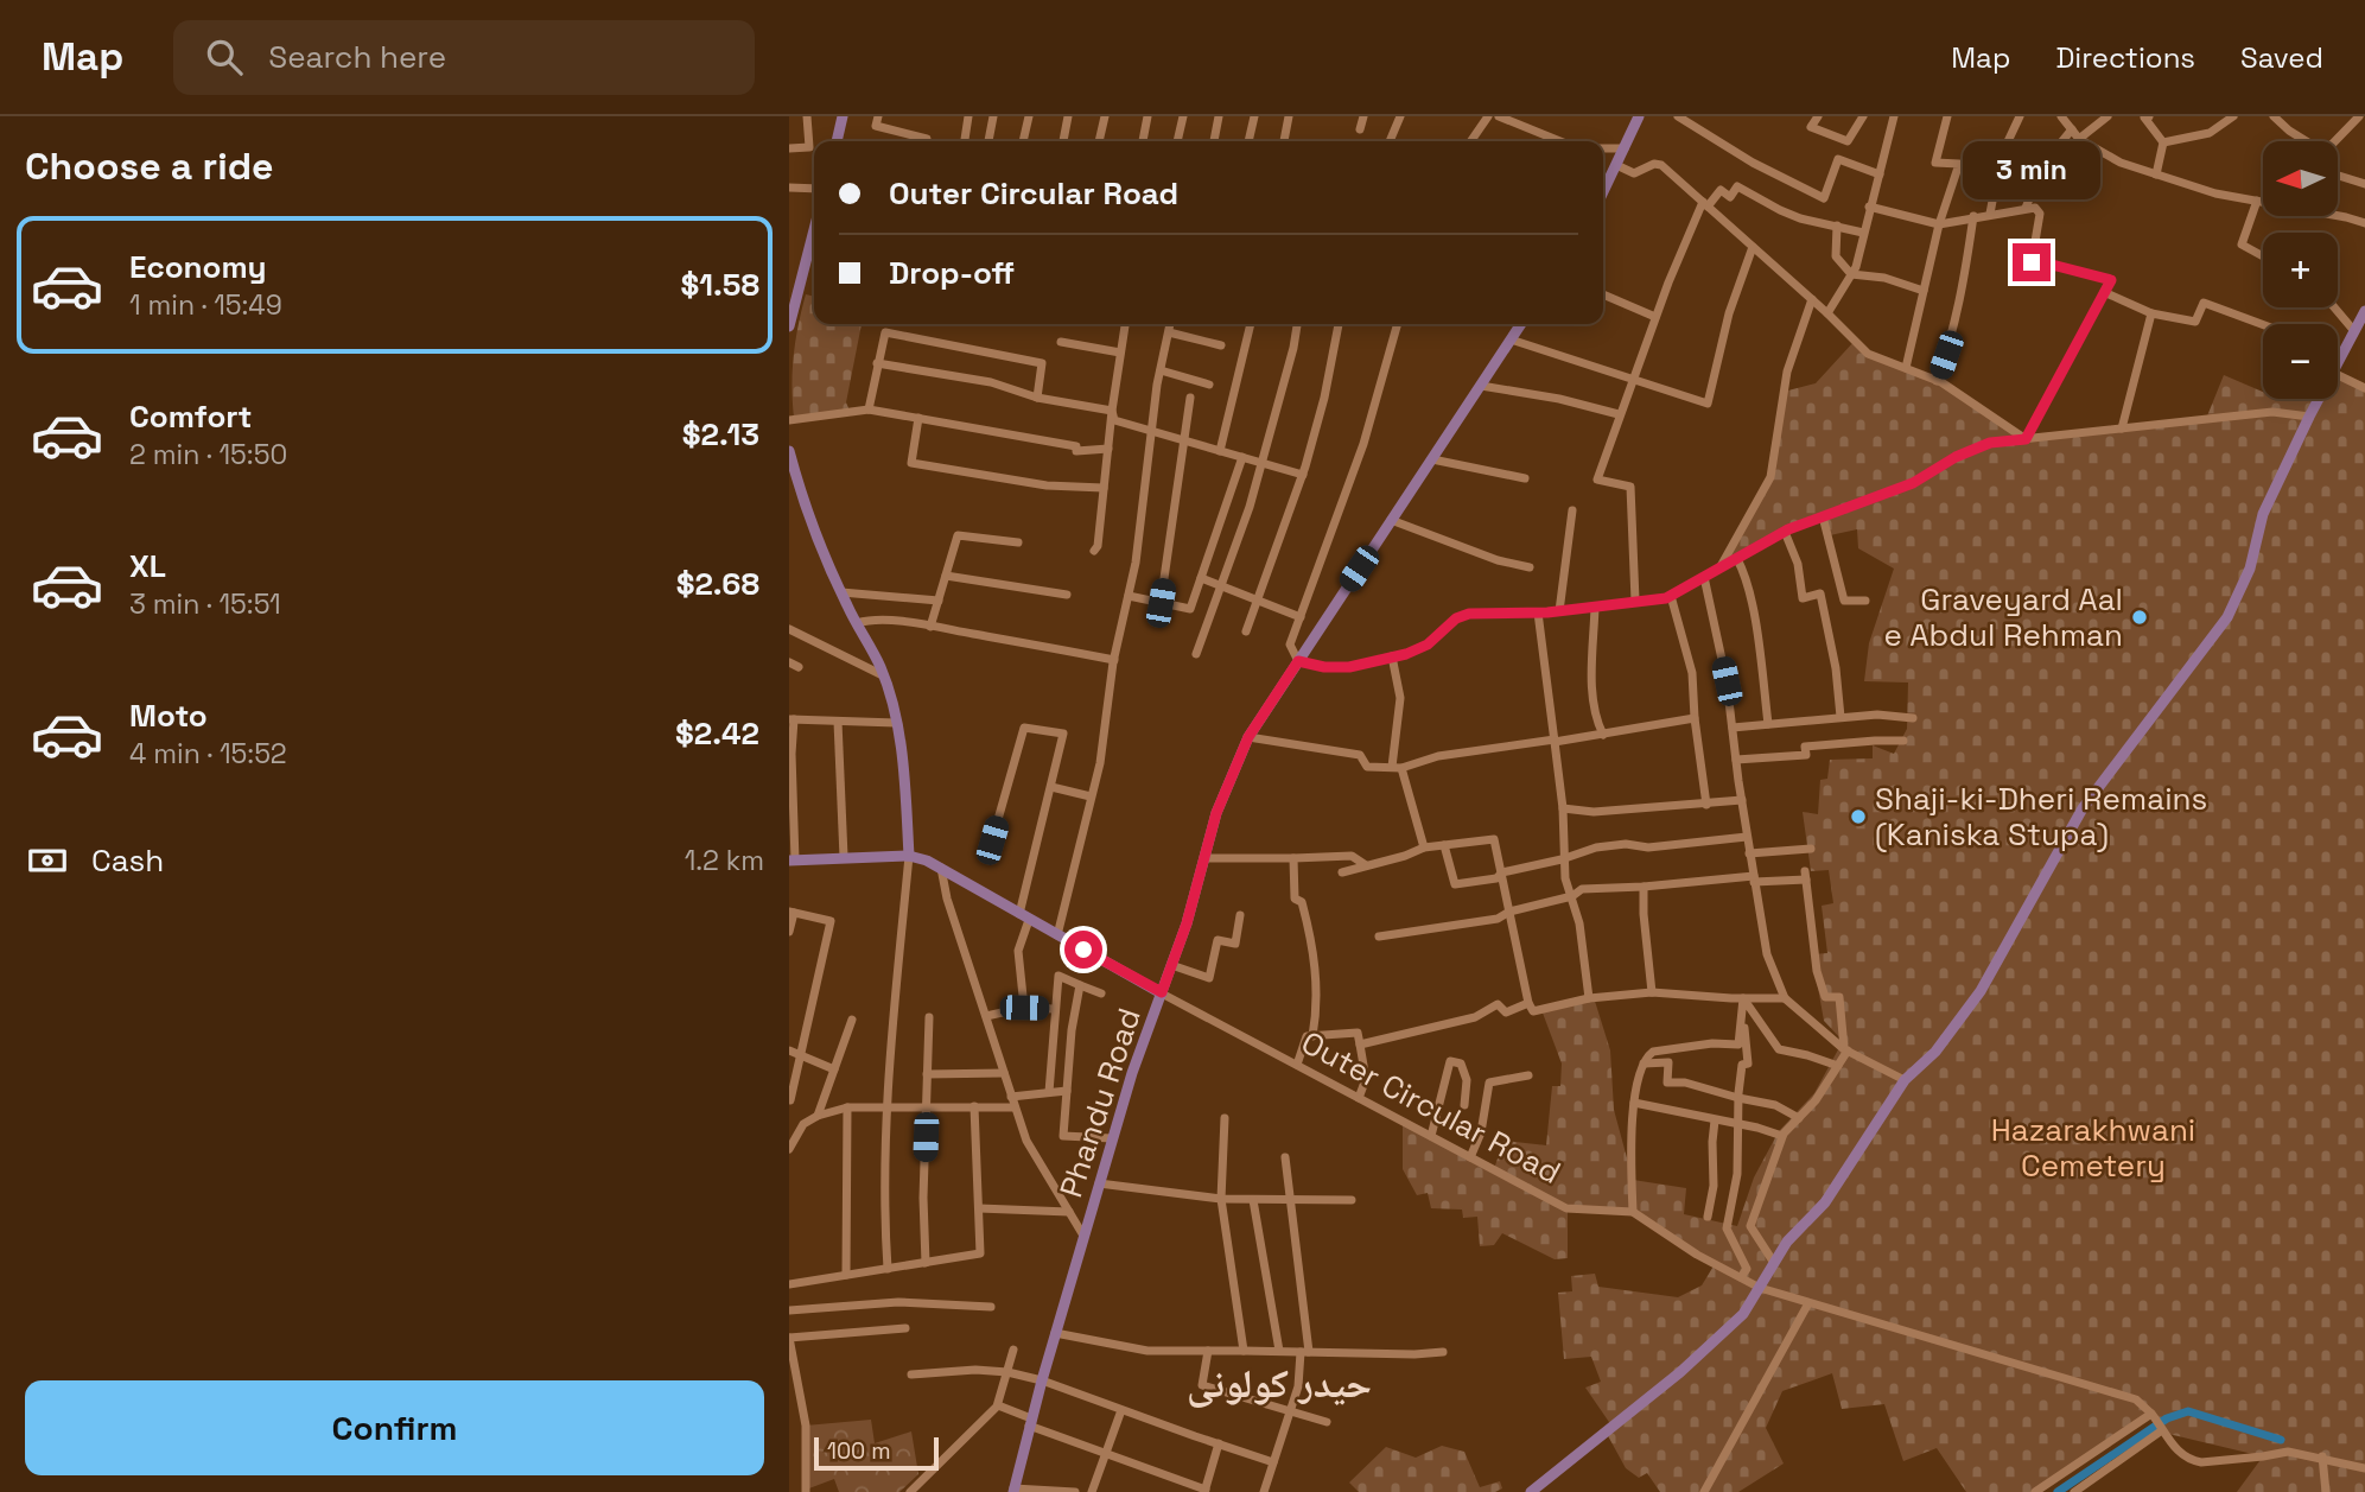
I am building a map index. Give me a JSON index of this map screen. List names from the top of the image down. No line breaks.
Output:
{"streets":{"main road":["Phandu Road","Outer Circular Road"]},"crossings":[["Phandu Road","Outer Circular Road"]],"districts":["حیدر کولونی"],"parks":["Hazarakhwani Cemetery"],"places":["Graveyard Aal e Abdul Rehman","Shaji-ki-Dheri Remains (Kaniska Stupa)"],"scale_bar":"100 m","north":"left","page":{"header":"Map","search":"Search here","nav":["Map","Directions","Saved"],"heading":"Choose a ride","map_buttons":["+","−"],"bubble":"3 min","banner":["Outer Circular Road","Drop-off"],"list":[{"name":"Economy","note":"1 min · 15:49","value":"$1.58"},{"name":"Comfort","note":"2 min · 15:50","value":"$2.13"},{"name":"XL","note":"3 min · 15:51","value":"$2.68"},{"name":"Moto","note":"4 min · 15:52","value":"$2.42"}],"pay":["Cash","1.2 km"],"buttons":"Confirm","scale":"100 m"}}
